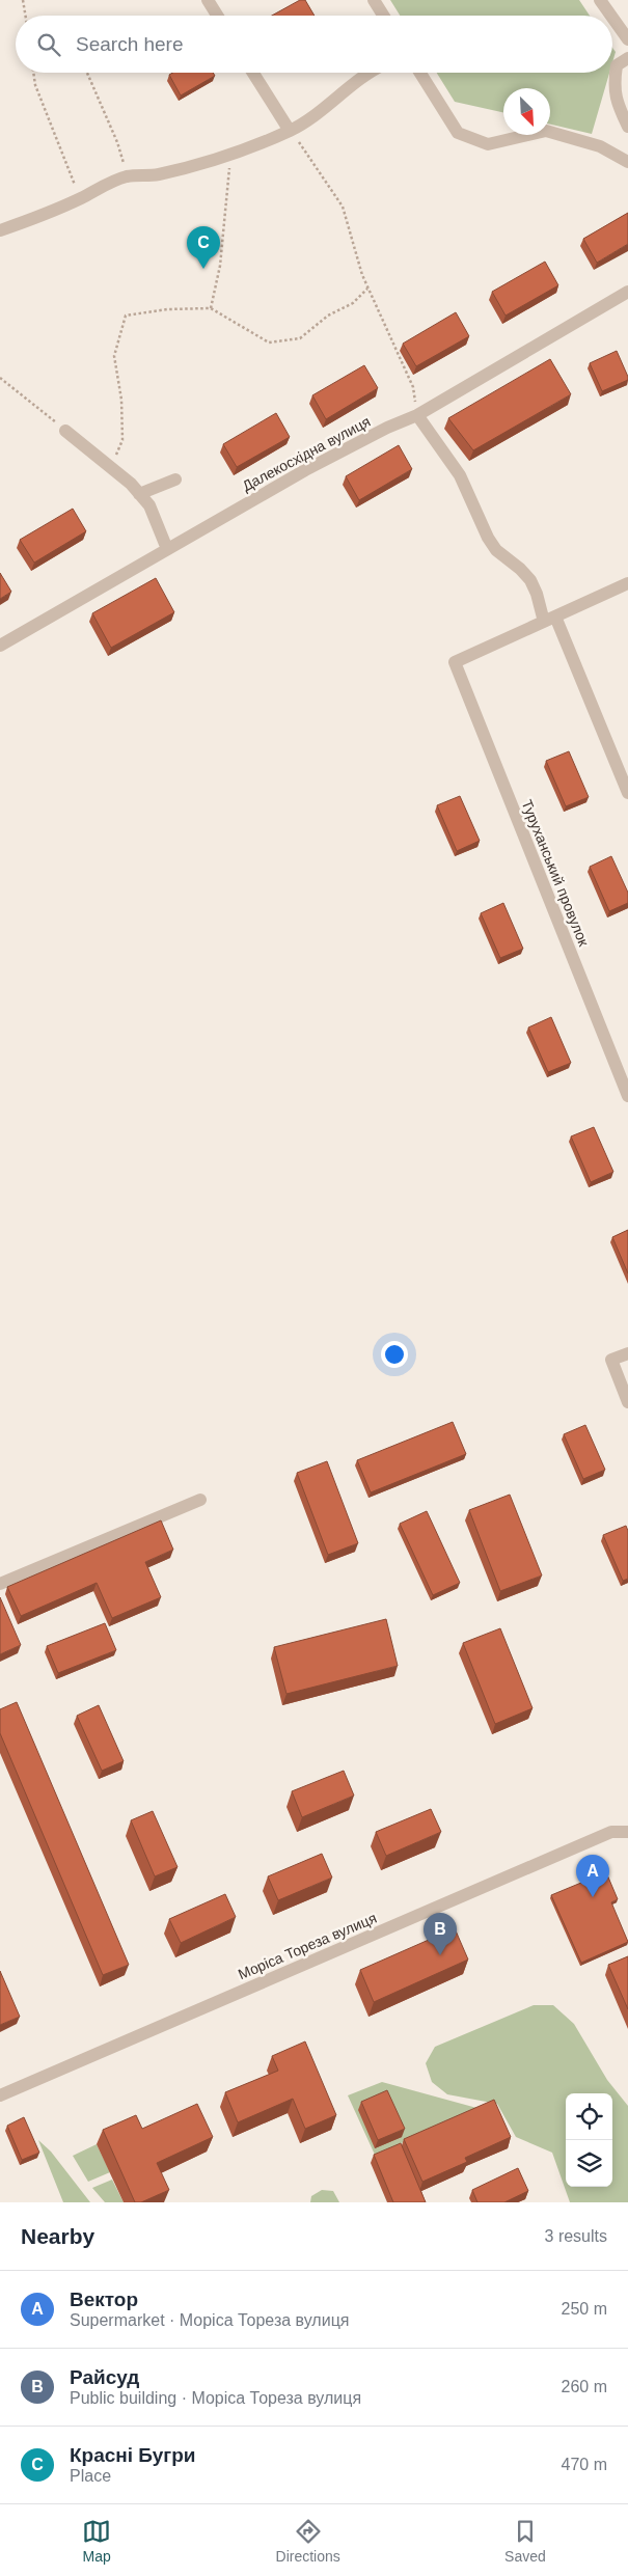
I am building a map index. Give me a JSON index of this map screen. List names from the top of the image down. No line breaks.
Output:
{"streets":{"street":["Далекосхідна вулиця","Туруханський провулок","Моріса Тореза вулиця"]},"north":"bottom right","page":{"search":"Search here","pins":["C","A","B"],"heading":["Nearby","3 results"],"list":[{"mark":"A","name":"Вектор","note":"Supermarket · Моріса Тореза вулиця","value":"250 m"},{"mark":"B","name":"Райсуд","note":"Public building · Моріса Тореза вулиця","value":"260 m"},{"mark":"C","name":"Красні Бугри","note":"Place","value":"470 m"}],"nav":["Map","Directions","Saved"]}}
